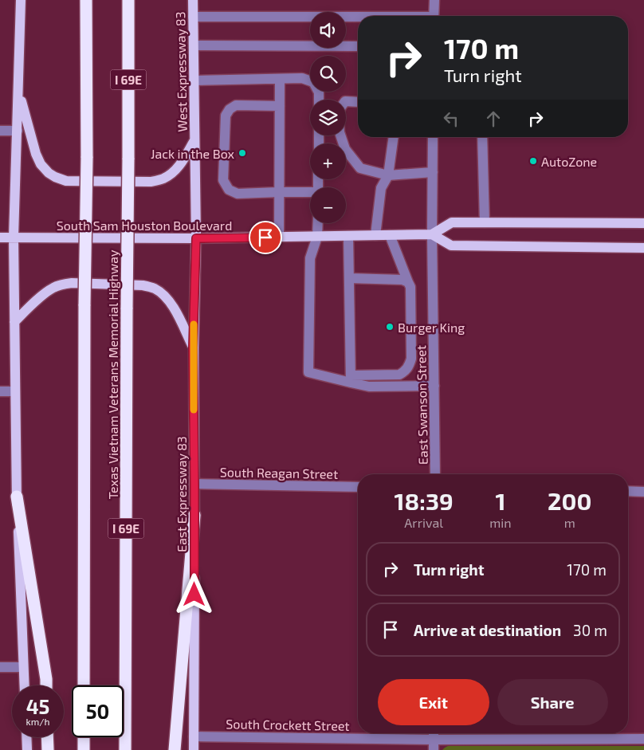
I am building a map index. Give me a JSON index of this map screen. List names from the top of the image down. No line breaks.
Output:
{"streets":{"highway":["I 69E","Texas Vietnam Veterans Memorial Highway"],"main road":["West Expressway 83","South Sam Houston Boulevard","East Expressway 83"],"street":["East Swanson Street","South Reagan Street","South Crockett Street"]},"crossings":[["West Expressway 83","South Sam Houston Boulevard"],["West Expressway 83","East Expressway 83"],["South Sam Houston Boulevard","East Swanson Street"],["South Sam Houston Boulevard","East Expressway 83"],["South Reagan Street","East Expressway 83"],["East Expressway 83","South Crockett Street"]],"places":["Jack in the Box","AutoZone","Burger King"],"page":{"map_buttons":["+","−"],"turn":["170 m","Turn right"],"eta":["18:39","Arrival","1","min","200","m"],"list":[{"name":"Turn right","value":"170 m"},{"name":"Arrive at destination","value":"30 m"}],"buttons":["Exit","Share"],"speed":"45 km/h","limit":"50"}}
